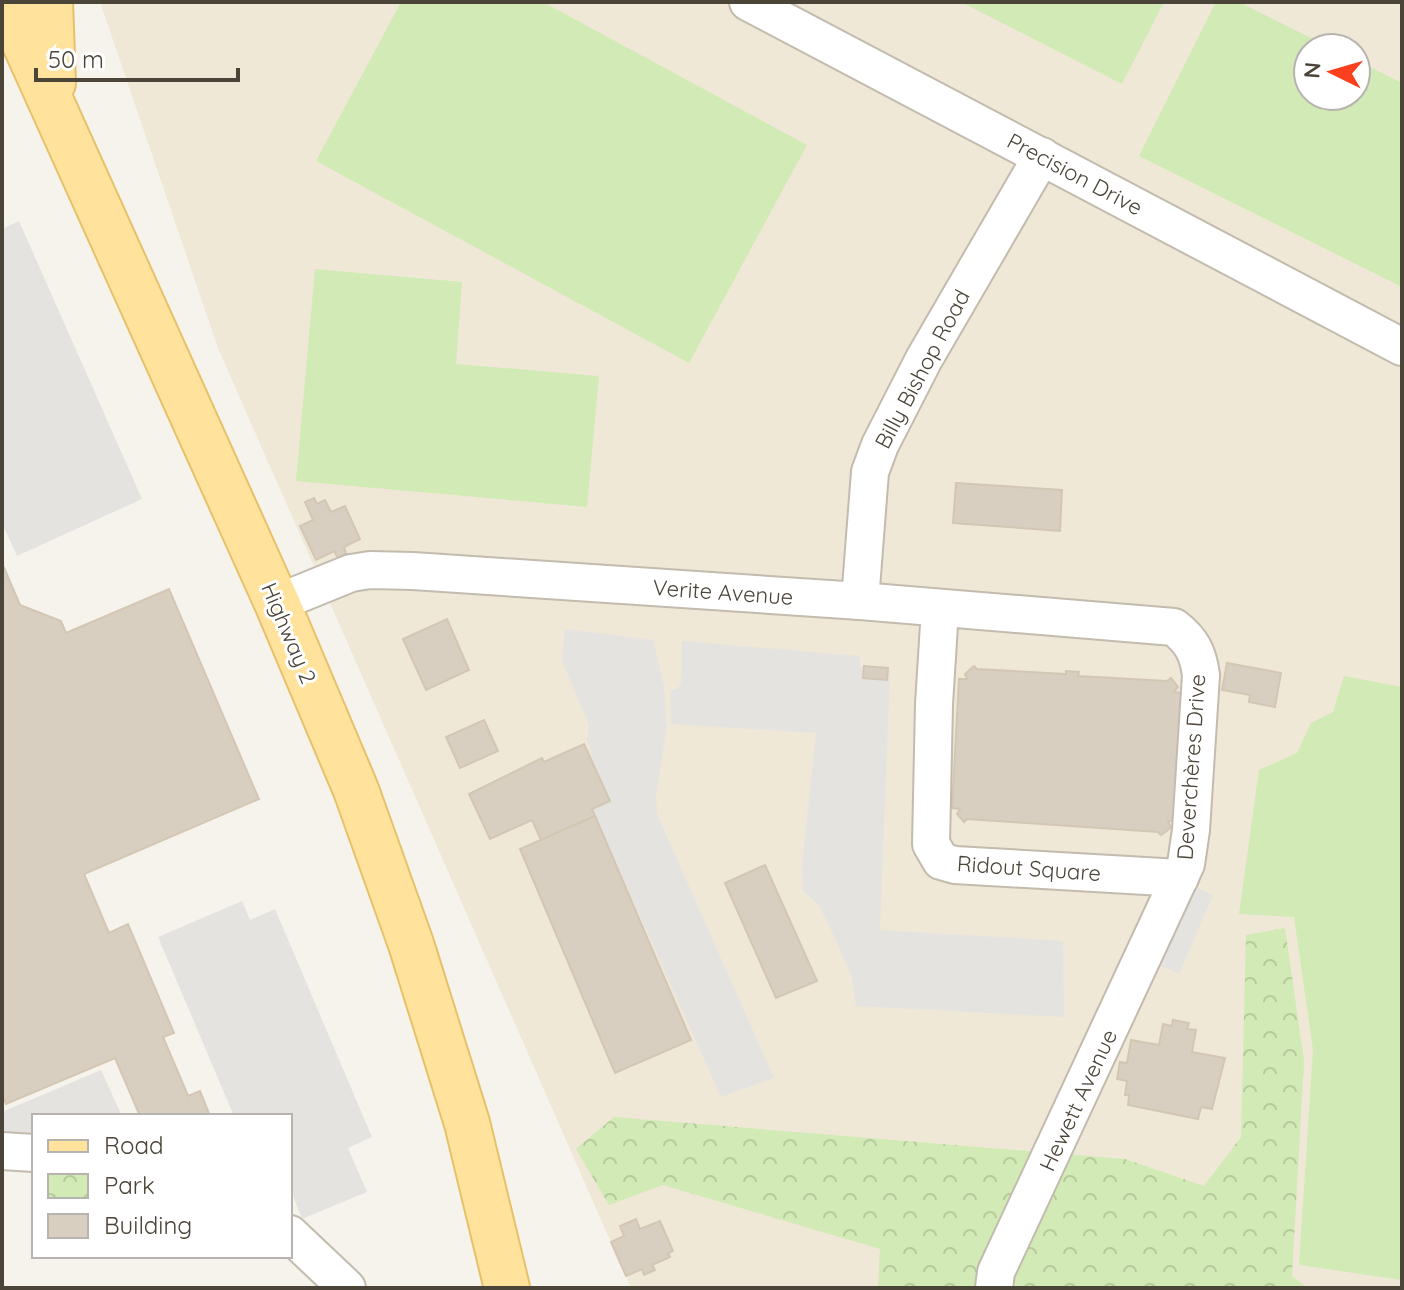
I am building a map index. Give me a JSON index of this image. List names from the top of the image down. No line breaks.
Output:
{"streets":{"main road":["Highway 2"],"street":["Precision Drive","Billy Bishop Road","Verite Avenue","Deverchères Drive","Ridout Square","Hewett Avenue"]},"crossings":[["Precision Drive","Billy Bishop Road"],["Billy Bishop Road","Verite Avenue"],["Verite Avenue","Highway 2"],["Verite Avenue","Deverchères Drive"],["Verite Avenue","Ridout Square"],["Deverchères Drive","Ridout Square"],["Deverchères Drive","Hewett Avenue"]],"legend":["Road","Park","Building"],"scale_bar":"50 m","north":"left"}
